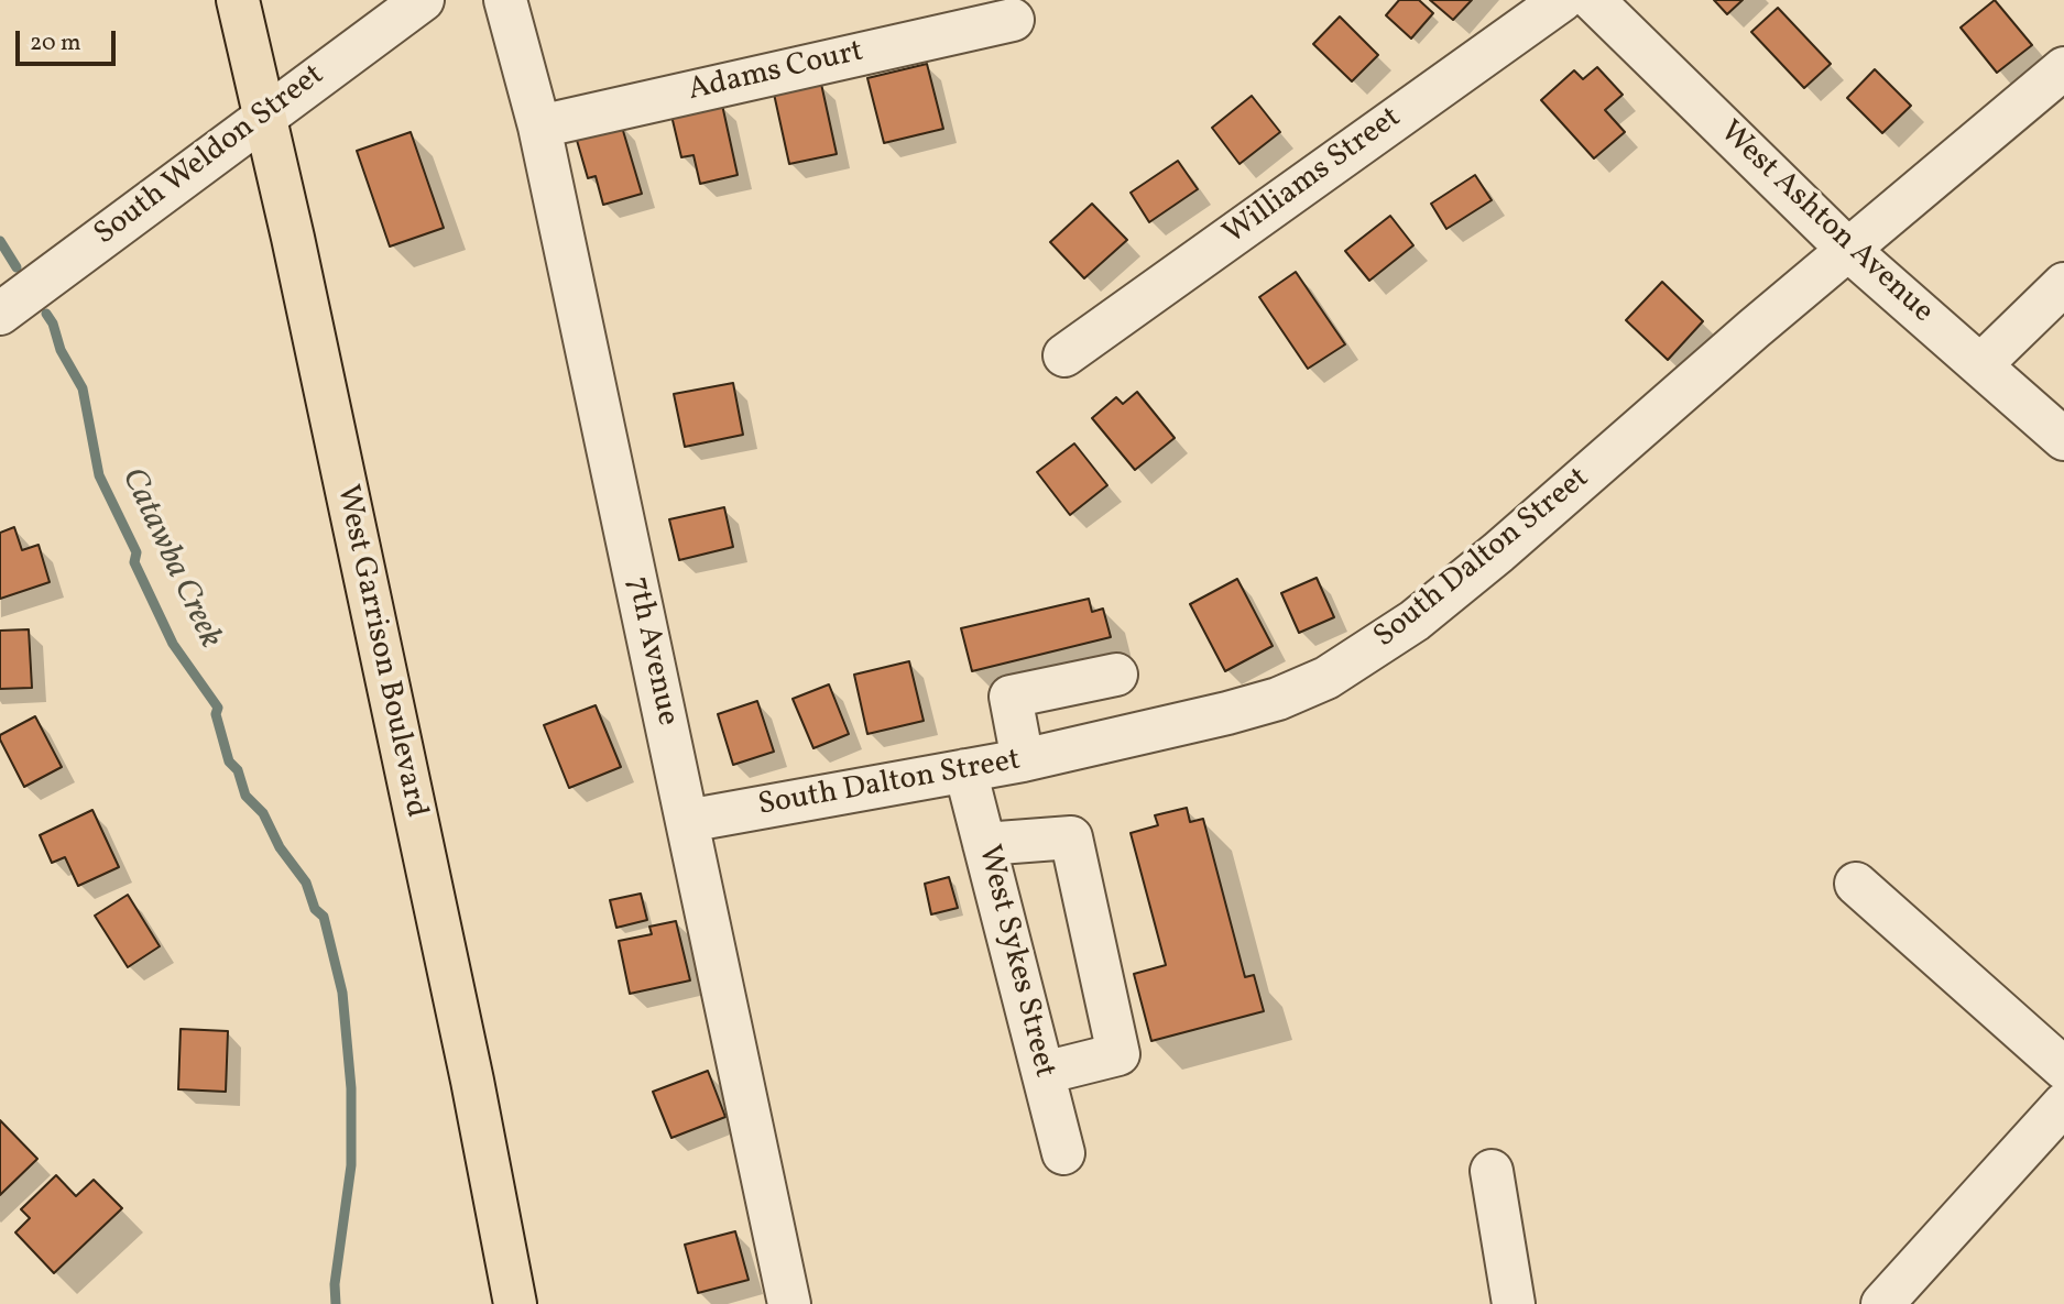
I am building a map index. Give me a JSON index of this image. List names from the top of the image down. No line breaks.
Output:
{"streets":{"main road":["West Garrison Boulevard"],"street":["Adams Court","South Weldon Street","Williams Street","West Ashton Avenue","South Dalton Street","7th Avenue","West Sykes Street"]},"crossings":[["Adams Court","7th Avenue"],["South Weldon Street","West Garrison Boulevard"],["West Ashton Avenue","South Dalton Street"],["South Dalton Street","7th Avenue"],["South Dalton Street","West Sykes Street"]],"water":["Catawba Creek"],"scale_bar":"20 m"}
